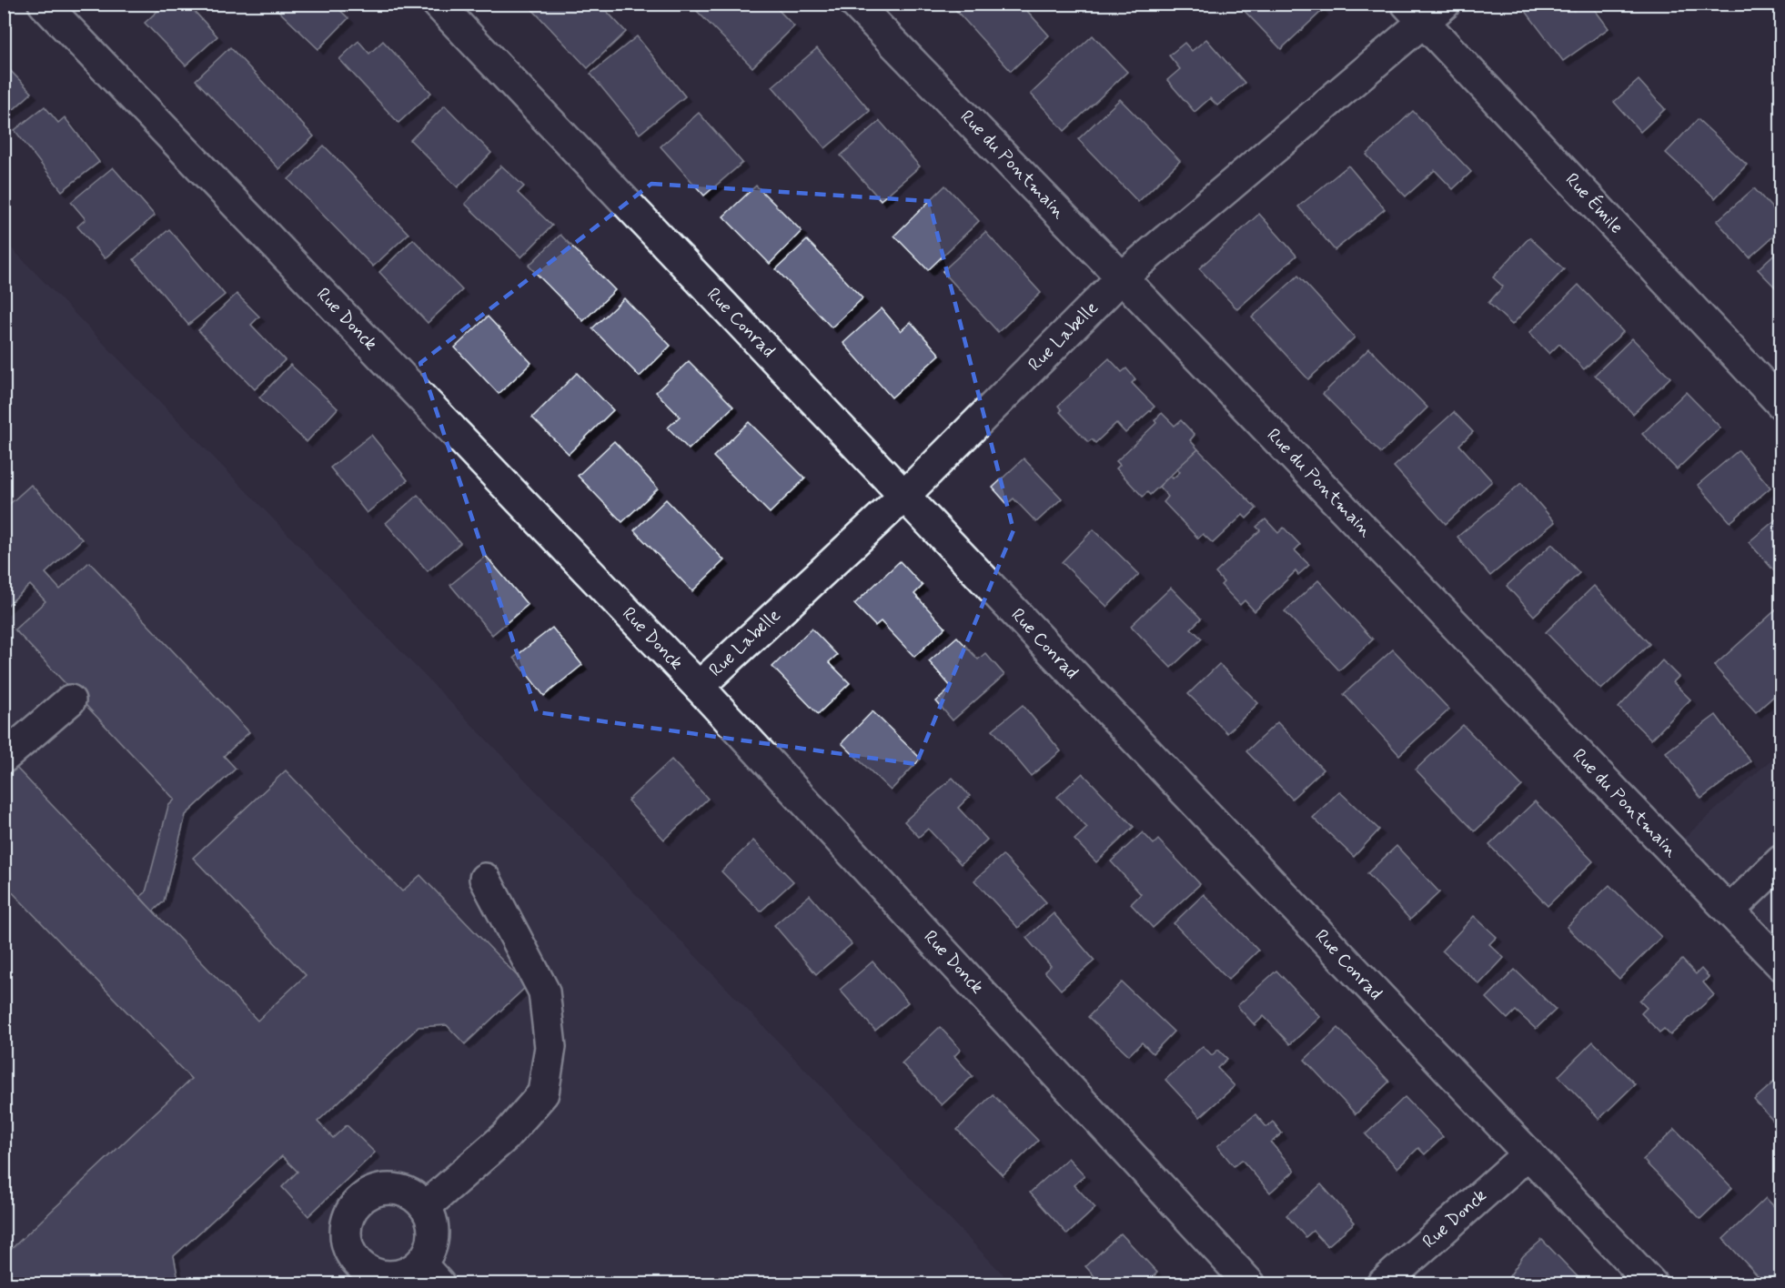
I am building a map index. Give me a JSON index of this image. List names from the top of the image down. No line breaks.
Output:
{"streets":{"street":["Rue du Pontmain","Rue Émile","Rue Donck","Rue Conrad","Rue Labelle"]},"crossings":[["Rue du Pontmain","Rue Labelle"],["Rue Émile","Rue Labelle"],["Rue Donck","Rue Conrad"],["Rue Donck","Rue Labelle"],["Rue Conrad","Rue Labelle"]]}
